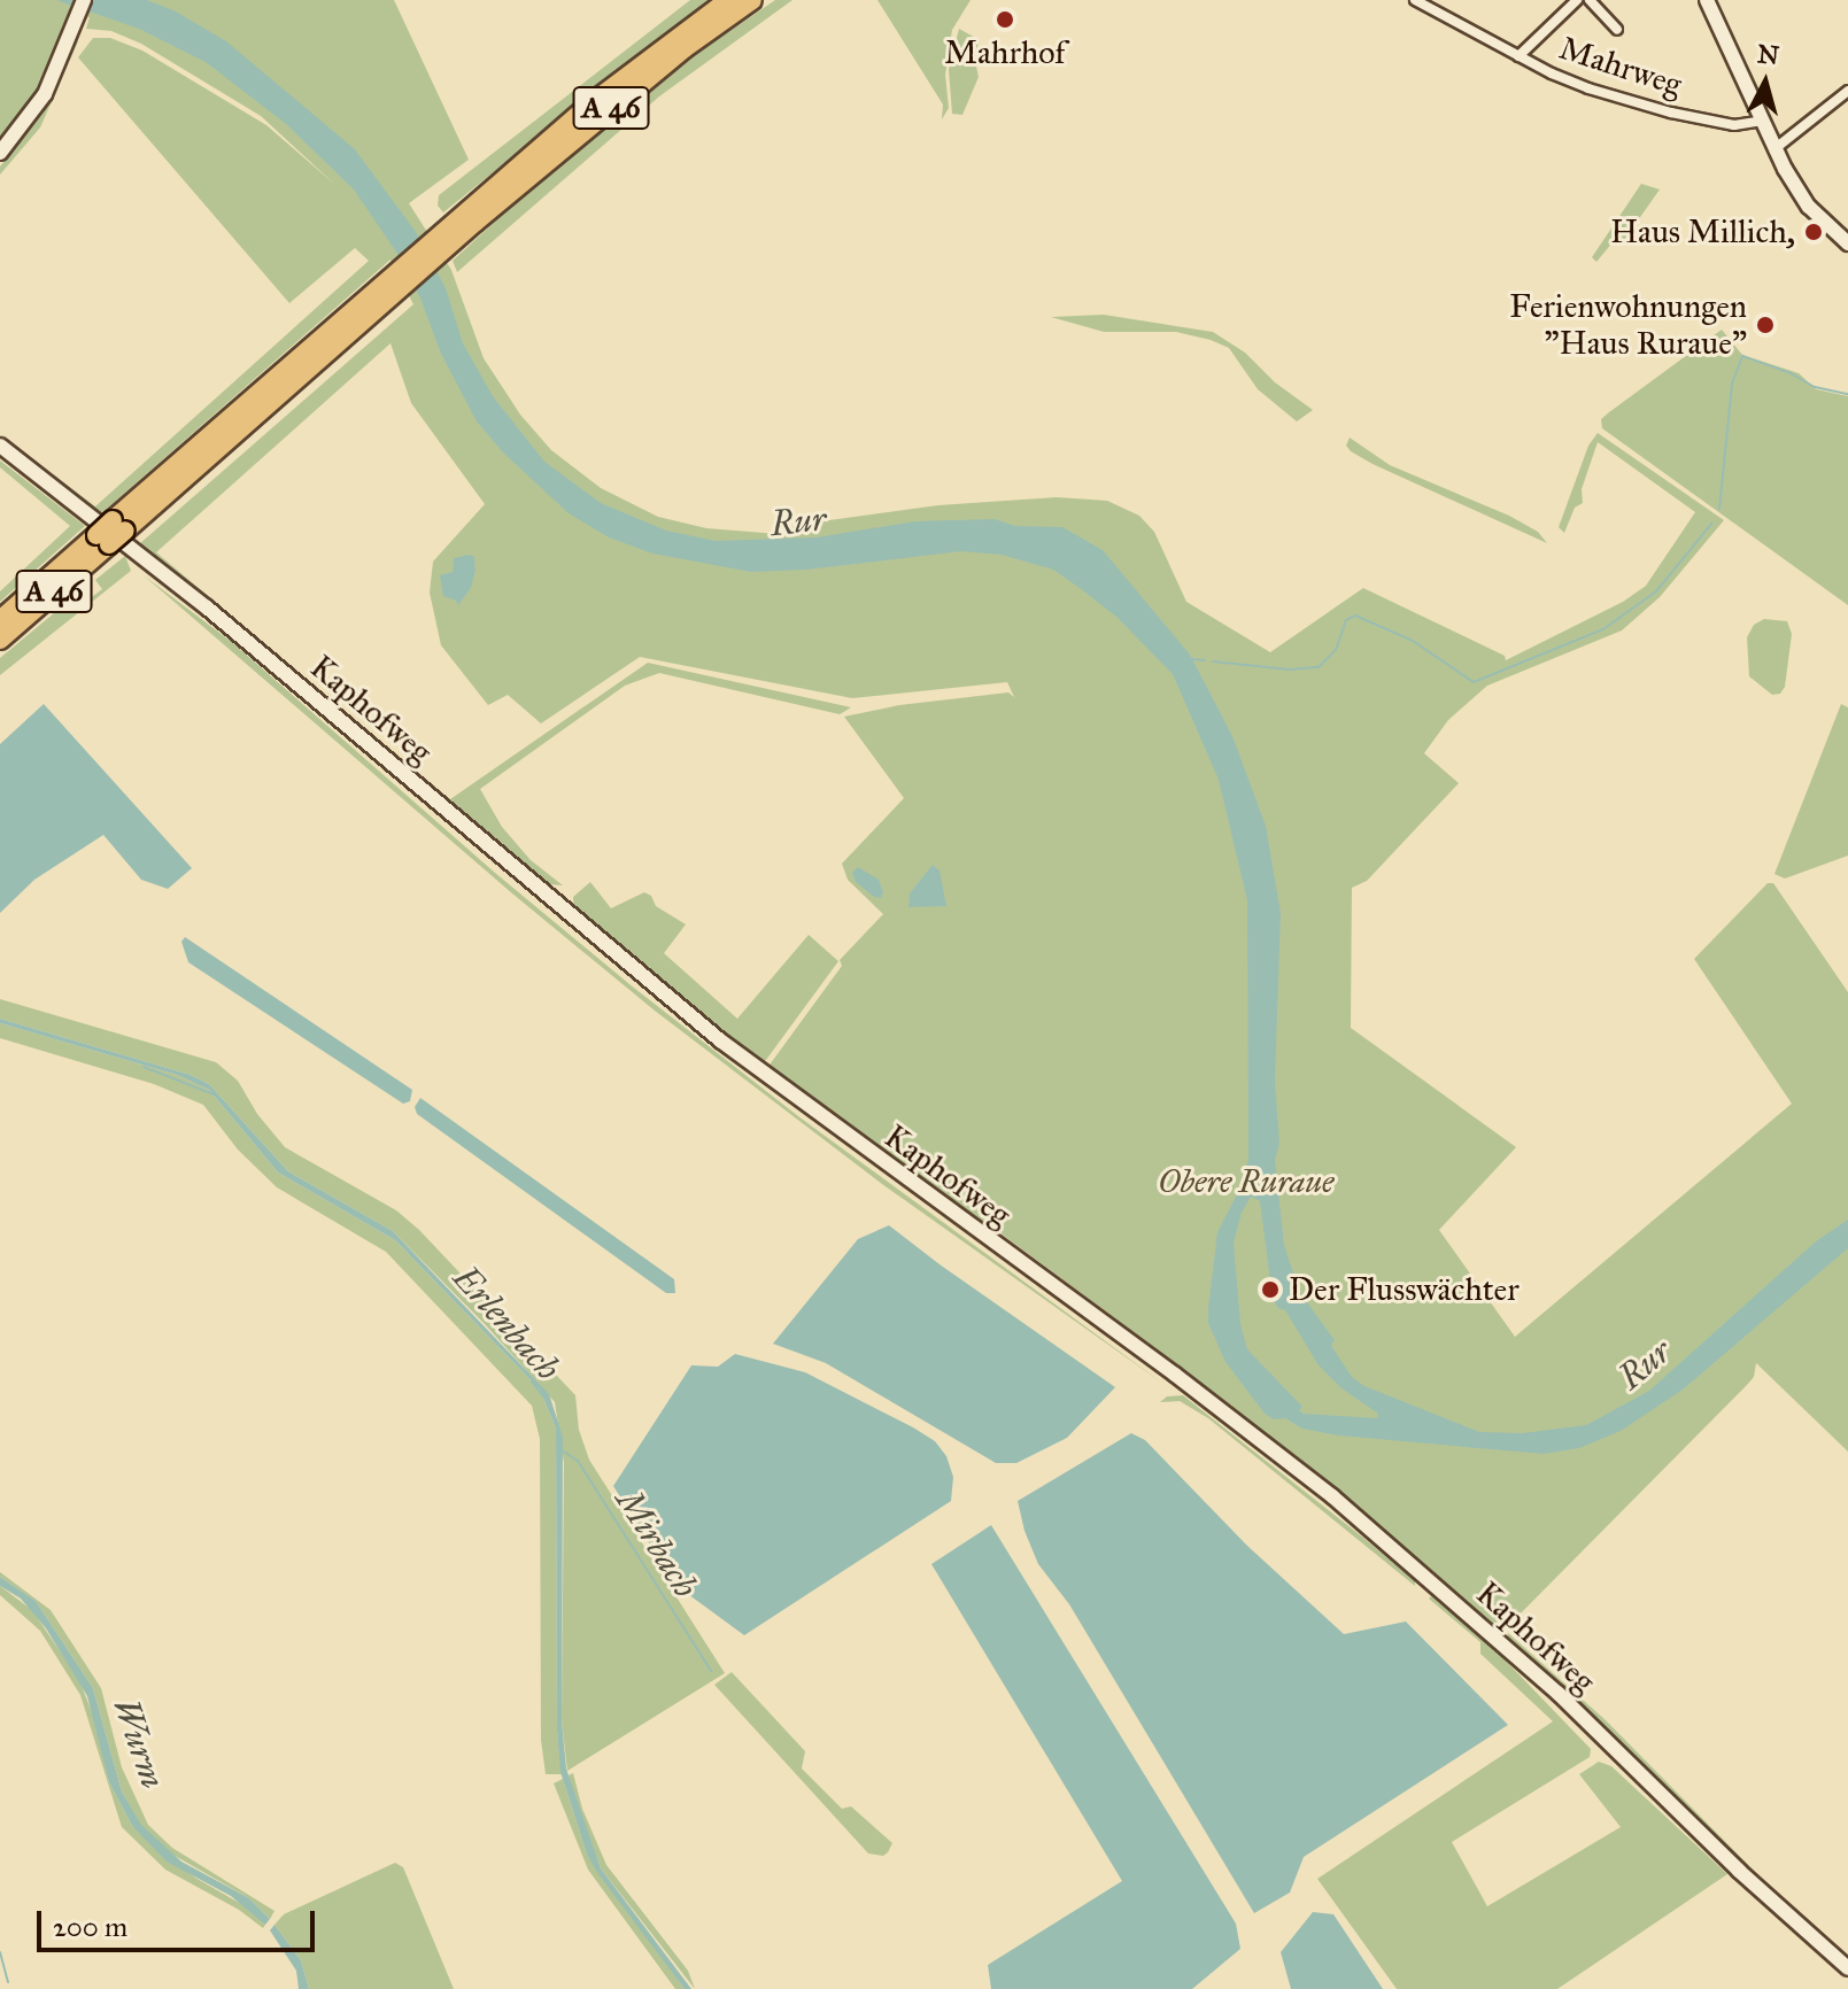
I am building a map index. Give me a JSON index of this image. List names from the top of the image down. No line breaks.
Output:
{"streets":{"highway":["A 46"],"main road":["Kaphofweg"],"street":["Mahrweg"]},"water":["Rur","Erlenbach","Mirbach","Wurm"],"parks":["Obere Ruraue"],"places":["Mahrhof","Haus Millich,","Ferienwohnungen \"Haus Ruraue\"","Der Flusswächter"],"scale_bar":"200 m","north":"top"}
